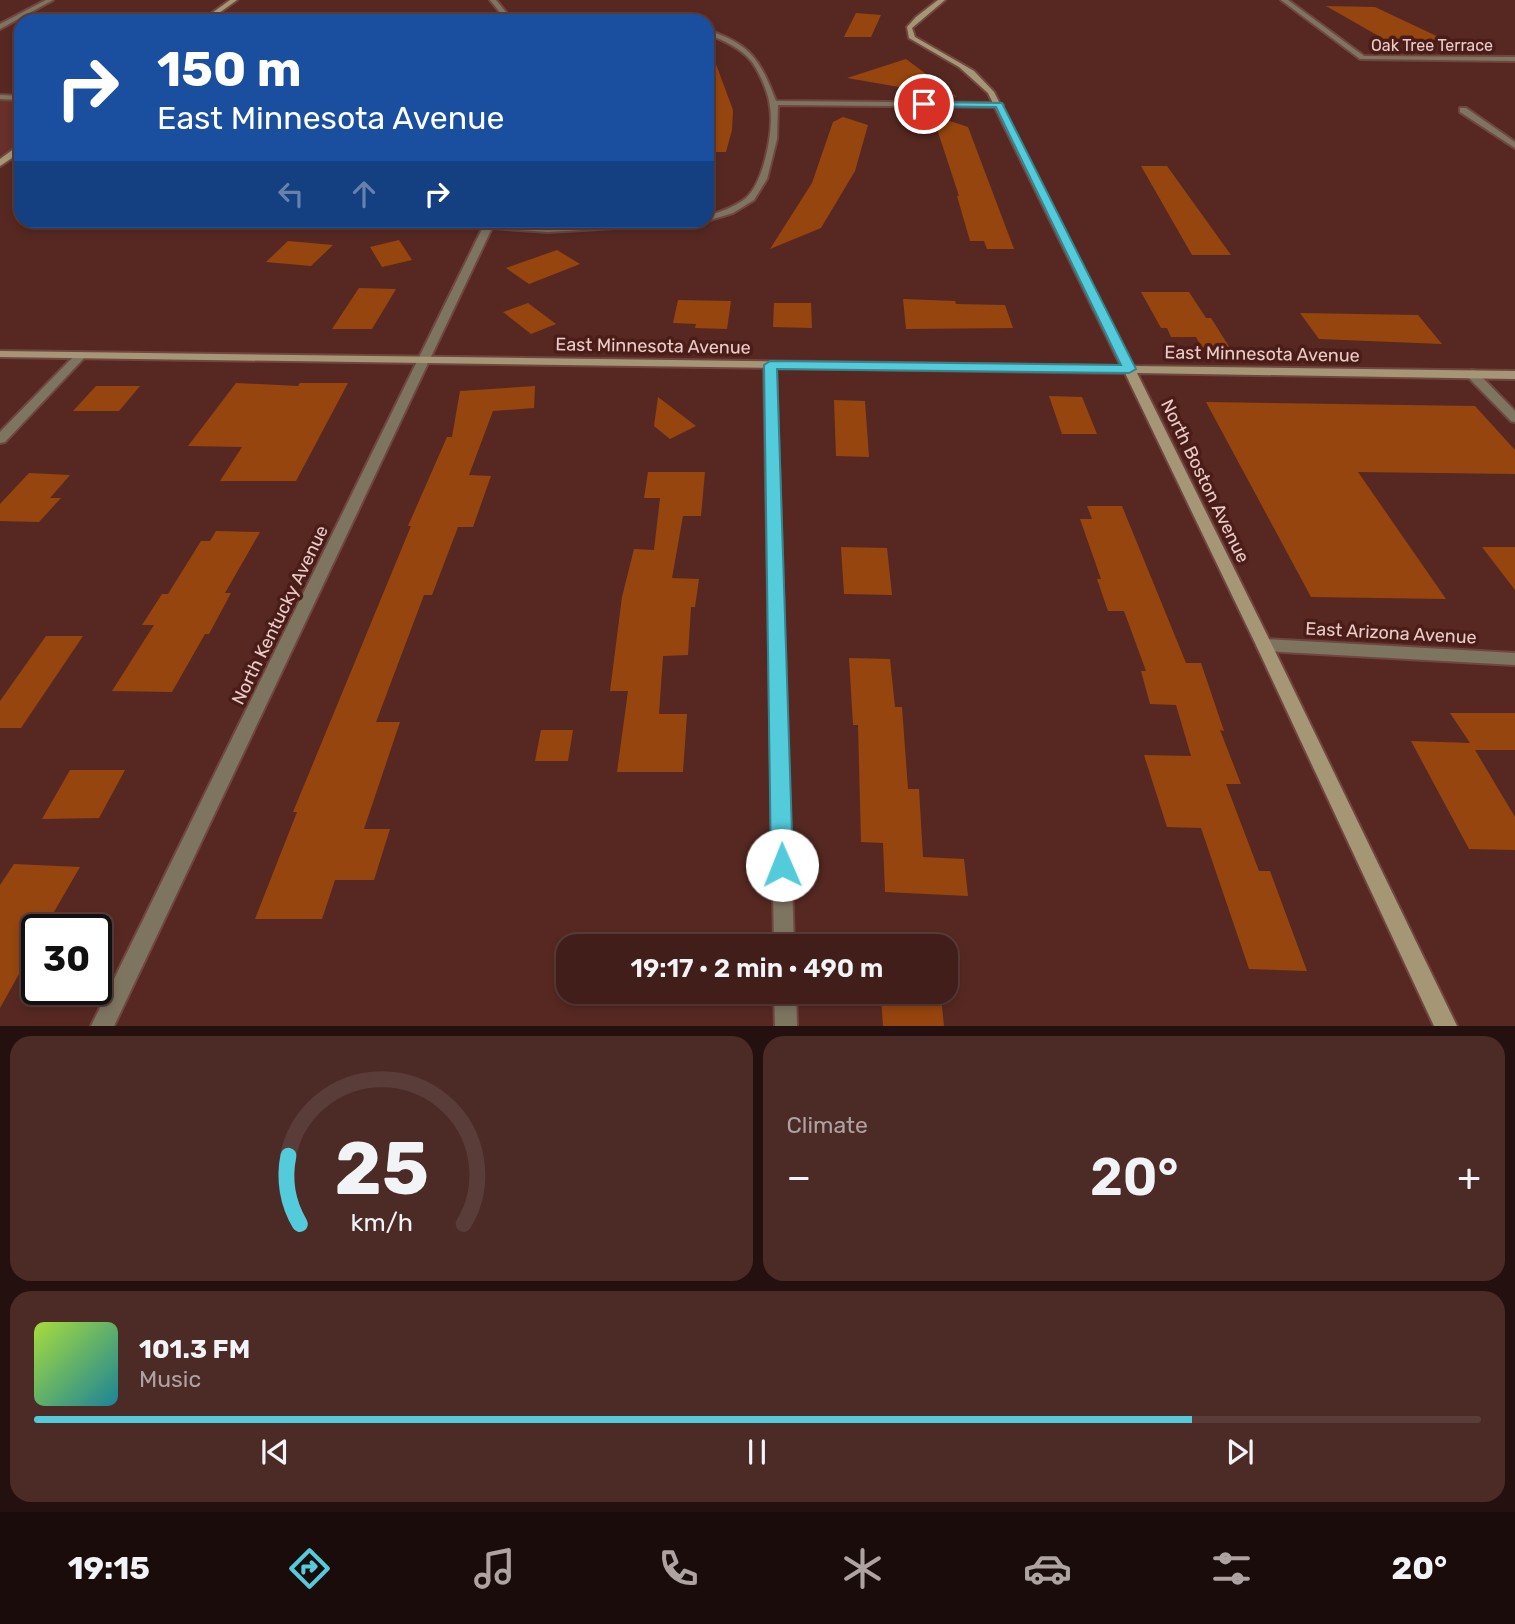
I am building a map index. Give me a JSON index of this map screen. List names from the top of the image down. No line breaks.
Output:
{"streets":{"street":["Oak Tree Terrace","East Minnesota Avenue","North Boston Avenue","North Kentucky Avenue","East Arizona Avenue"]},"crossings":[["East Minnesota Avenue","North Boston Avenue"],["East Minnesota Avenue","North Kentucky Avenue"],["North Boston Avenue","East Arizona Avenue"]],"page":{"turn":["150 m","East Minnesota Avenue"],"limit":"30","trip":"19:17 · 2 min · 490 m","tile":"Climate","heat":["−","20°","+"],"song":["101.3 FM","Music"],"tabs":["19:15","20°"],"gauge":["25","km/h"]}}
